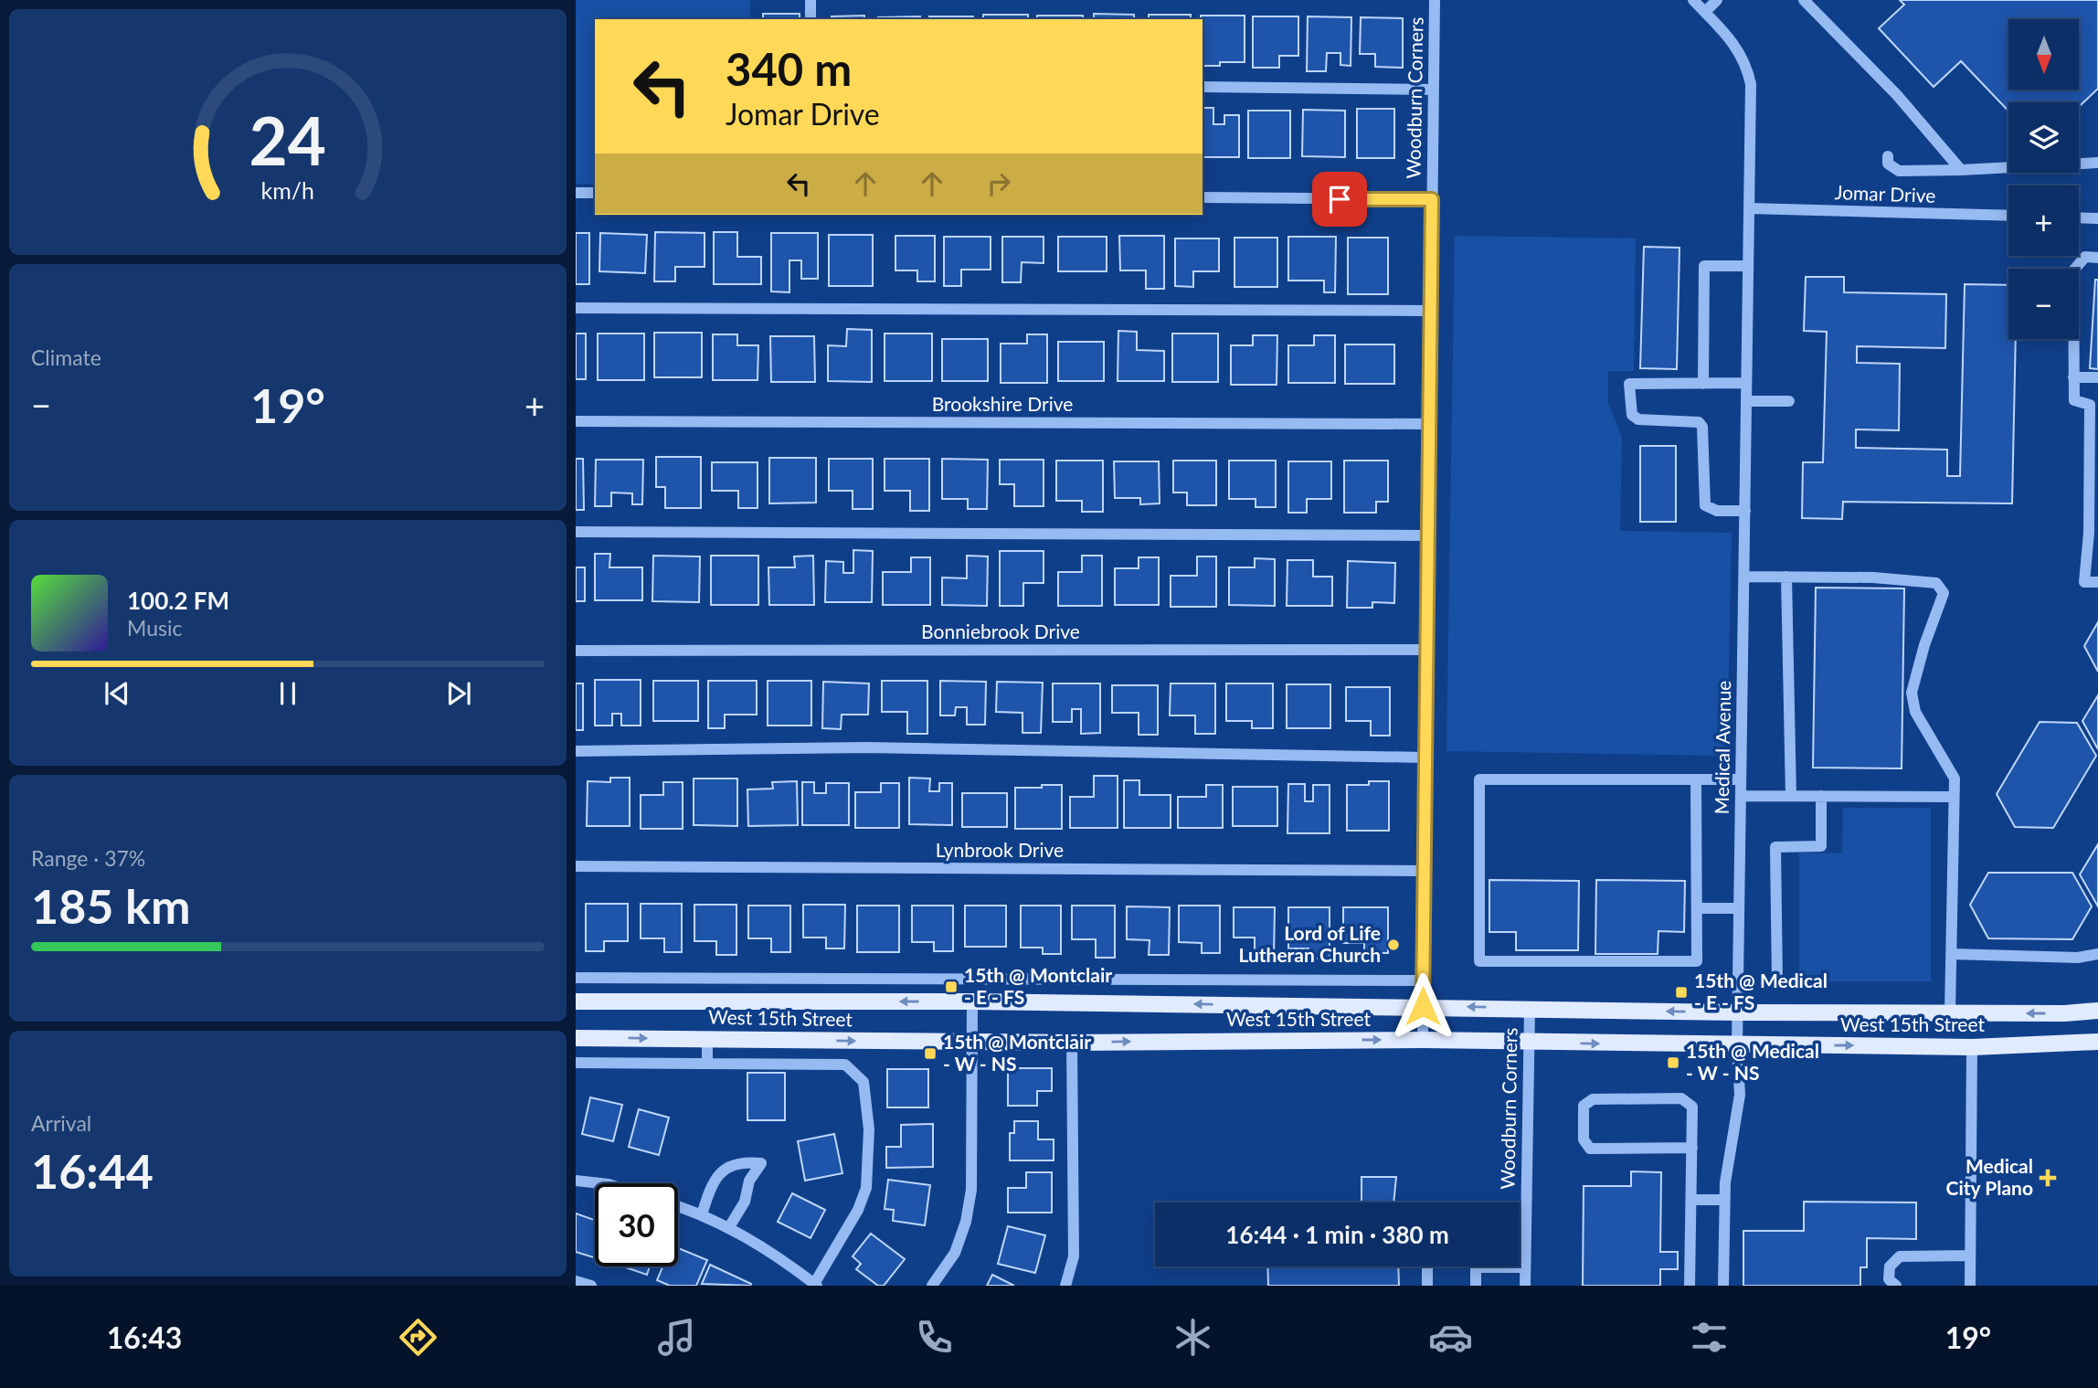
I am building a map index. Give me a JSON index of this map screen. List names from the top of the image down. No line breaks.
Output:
{"streets":{"main road":["West 15th Street"],"street":["Woodburn Corners","Jomar Drive","Brookshire Drive","Bonniebrook Drive","Medical Avenue","Lynbrook Drive"]},"crossings":[["Woodburn Corners","Brookshire Drive"],["Woodburn Corners","Bonniebrook Drive"],["Woodburn Corners","Lynbrook Drive"],["Woodburn Corners","West 15th Street"],["Jomar Drive","Medical Avenue"],["Medical Avenue","West 15th Street"]],"places":{"other":["Lord of Life Lutheran Church"],"transit":["15th @ Montclair - E - FS","15th @ Medical - E - FS","15th @ Montclair - W - NS","15th @ Medical - W - NS"],"health":["Medical City Plano"]},"north":"bottom","page":{"map_buttons":["+","−"],"turn":["340 m","Jomar Drive"],"tile":["Climate",["Range · 37%","185 km"],["Arrival","16:44"]],"heat":["−","19°","+"],"song":["100.2 FM","Music"],"limit":"30","trip":"16:44 · 1 min · 380 m","tabs":["16:43","19°"],"gauge":["24","km/h"]}}
